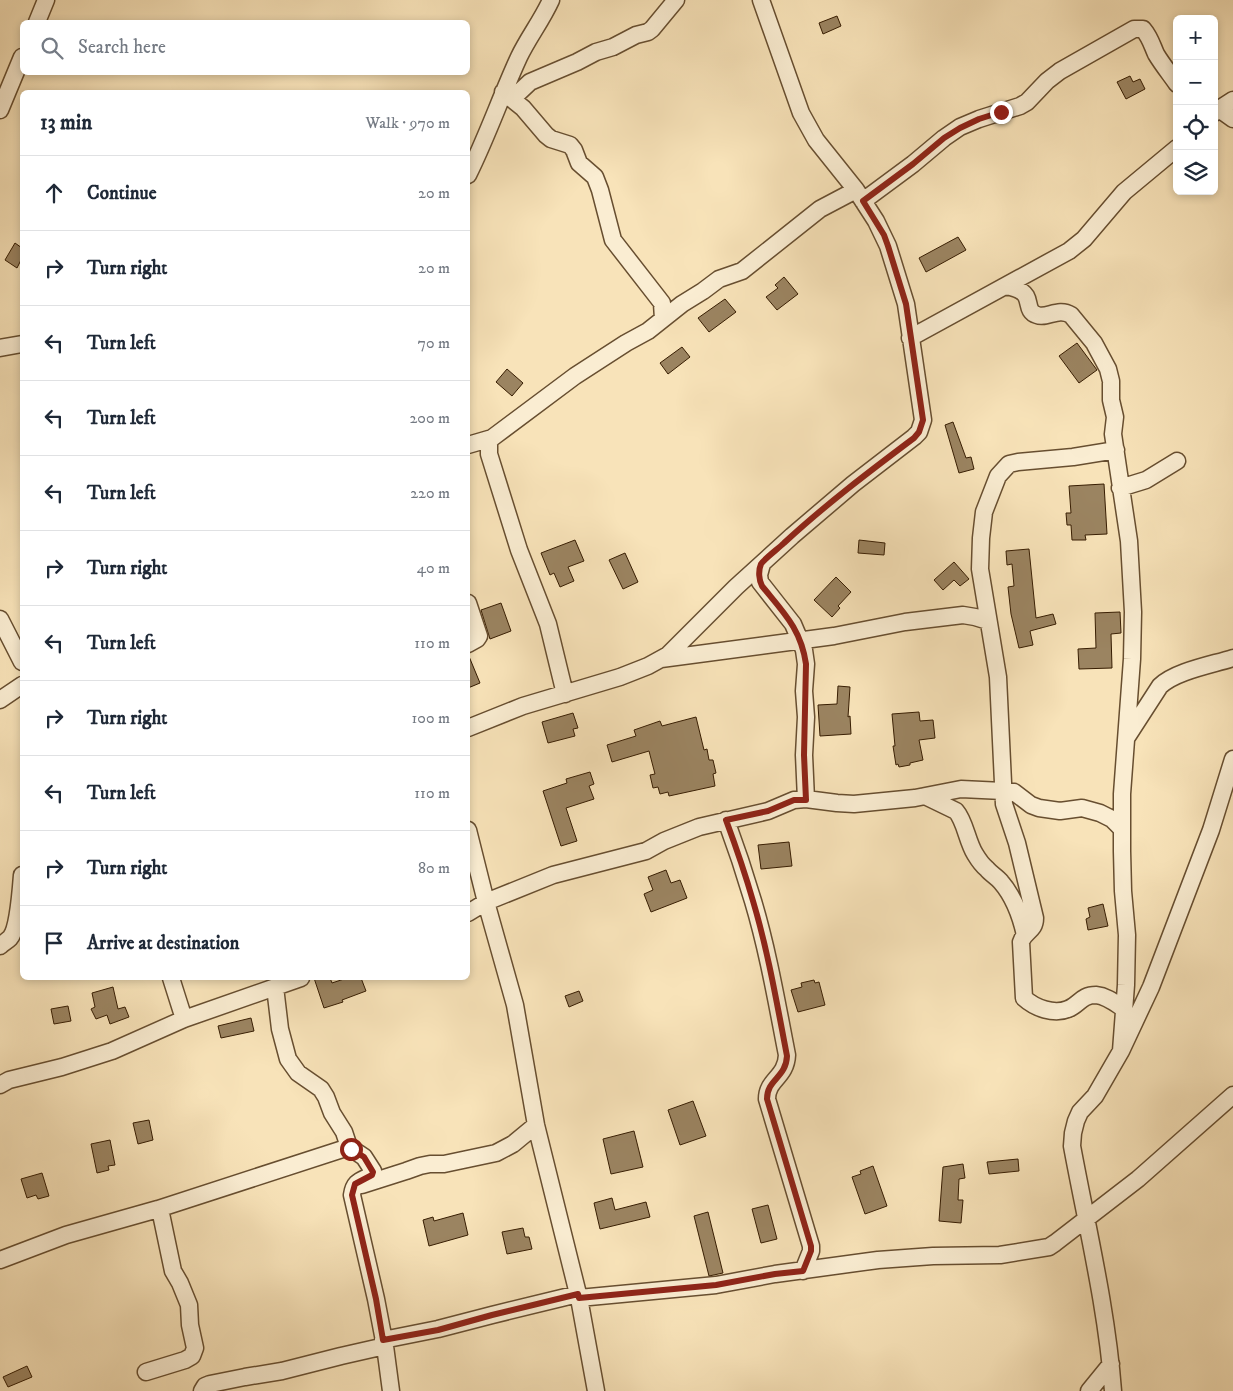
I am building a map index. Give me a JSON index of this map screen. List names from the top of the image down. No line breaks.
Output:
{"page":{"map_buttons":["+","−"],"search":"Search here","heading":["13 min","Walk · 970 m"],"list":[["Continue","20 m"],["Turn right","20 m"],["Turn left","70 m"],["Turn left","200 m"],["Turn left","220 m"],["Turn right","40 m"],["Turn left","110 m"],["Turn right","100 m"],["Turn left","110 m"],["Turn right","80 m"],"Arrive at destination"]}}
